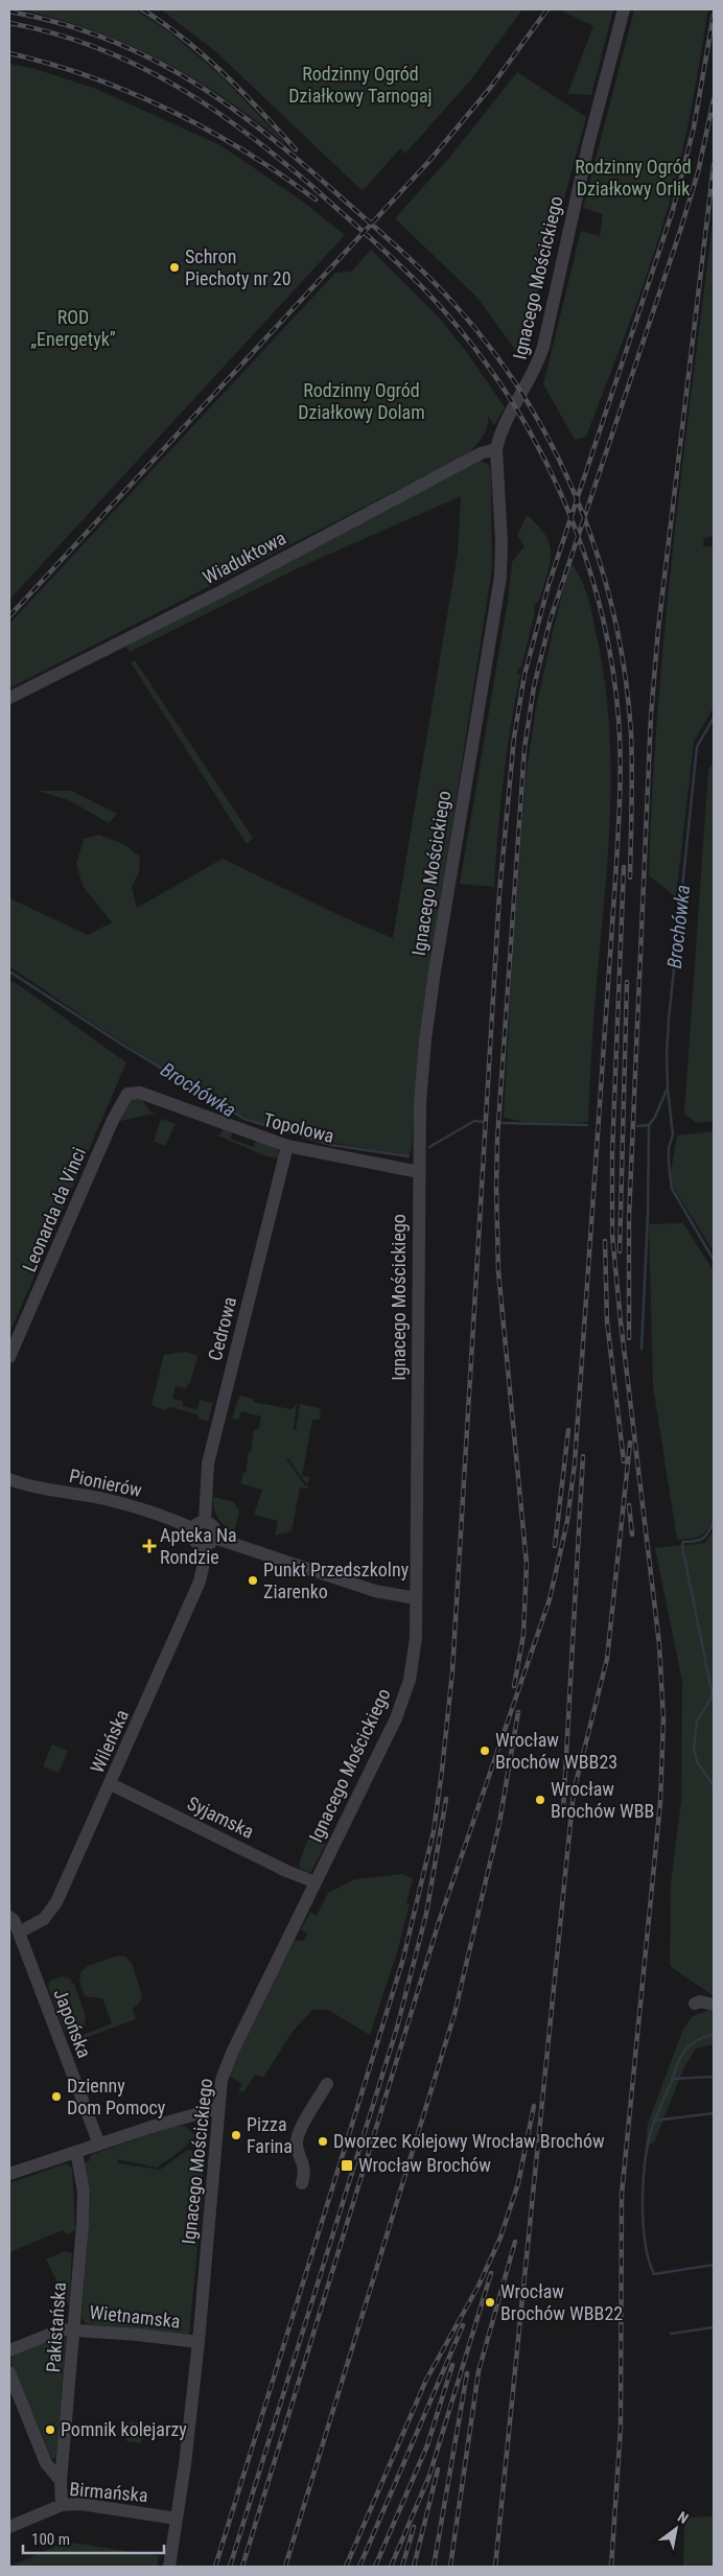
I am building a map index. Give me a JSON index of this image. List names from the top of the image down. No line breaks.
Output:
{"streets":{"street":["Ignacego Mościckiego","Wiaduktowa","Topolowa","Leonarda da Vinci","Cedrowa","Pionierów","Wileńska","Syjamska","Japońska","Wietnamska","Pakistańska","Birmańska"]},"crossings":[["Ignacego Mościckiego","Wiaduktowa"],["Ignacego Mościckiego","Topolowa"],["Ignacego Mościckiego","Syjamska"],["Ignacego Mościckiego","Wietnamska"],["Ignacego Mościckiego","Birmańska"],["Topolowa","Leonarda da Vinci"],["Topolowa","Cedrowa"],["Cedrowa","Pionierów"],["Wileńska","Syjamska"],["Wileńska","Japońska"],["Wietnamska","Pakistańska"],["Pakistańska","Birmańska"]],"water":["Brochówka"],"parks":["Rodzinny Ogród Działkowy Tarnogaj","Rodzinny Ogród Działkowy Orlik","ROD „Energetyk”","Rodzinny Ogród Działkowy Dolam"],"places":{"other":["Schron Piechoty nr 20","Punkt Przedszkolny Ziarenko","Wrocław Brochów WBB23","Wrocław Brochów WBB","Dzienny Dom Pomocy","Pizza Farina","Dworzec Kolejowy Wrocław Brochów","Wrocław Brochów WBB22","Pomnik kolejarzy"],"health":["Apteka Na Rondzie"],"transit":["Wrocław Brochów"]},"scale_bar":"100 m","north":"top right"}
